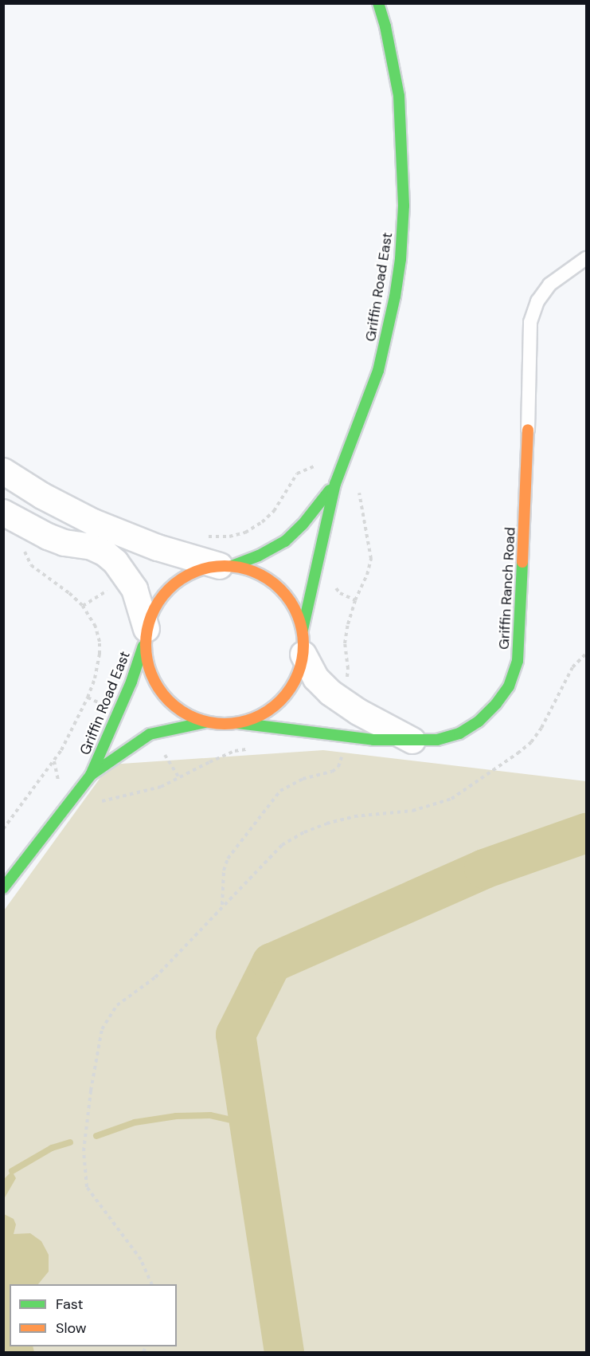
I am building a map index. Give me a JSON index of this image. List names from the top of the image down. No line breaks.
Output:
{"streets":{"main road":["Griffin Road East","Griffin Ranch Road"]},"crossings":[["Griffin Road East","Griffin Ranch Road"]],"legend":["Fast","Slow"]}
